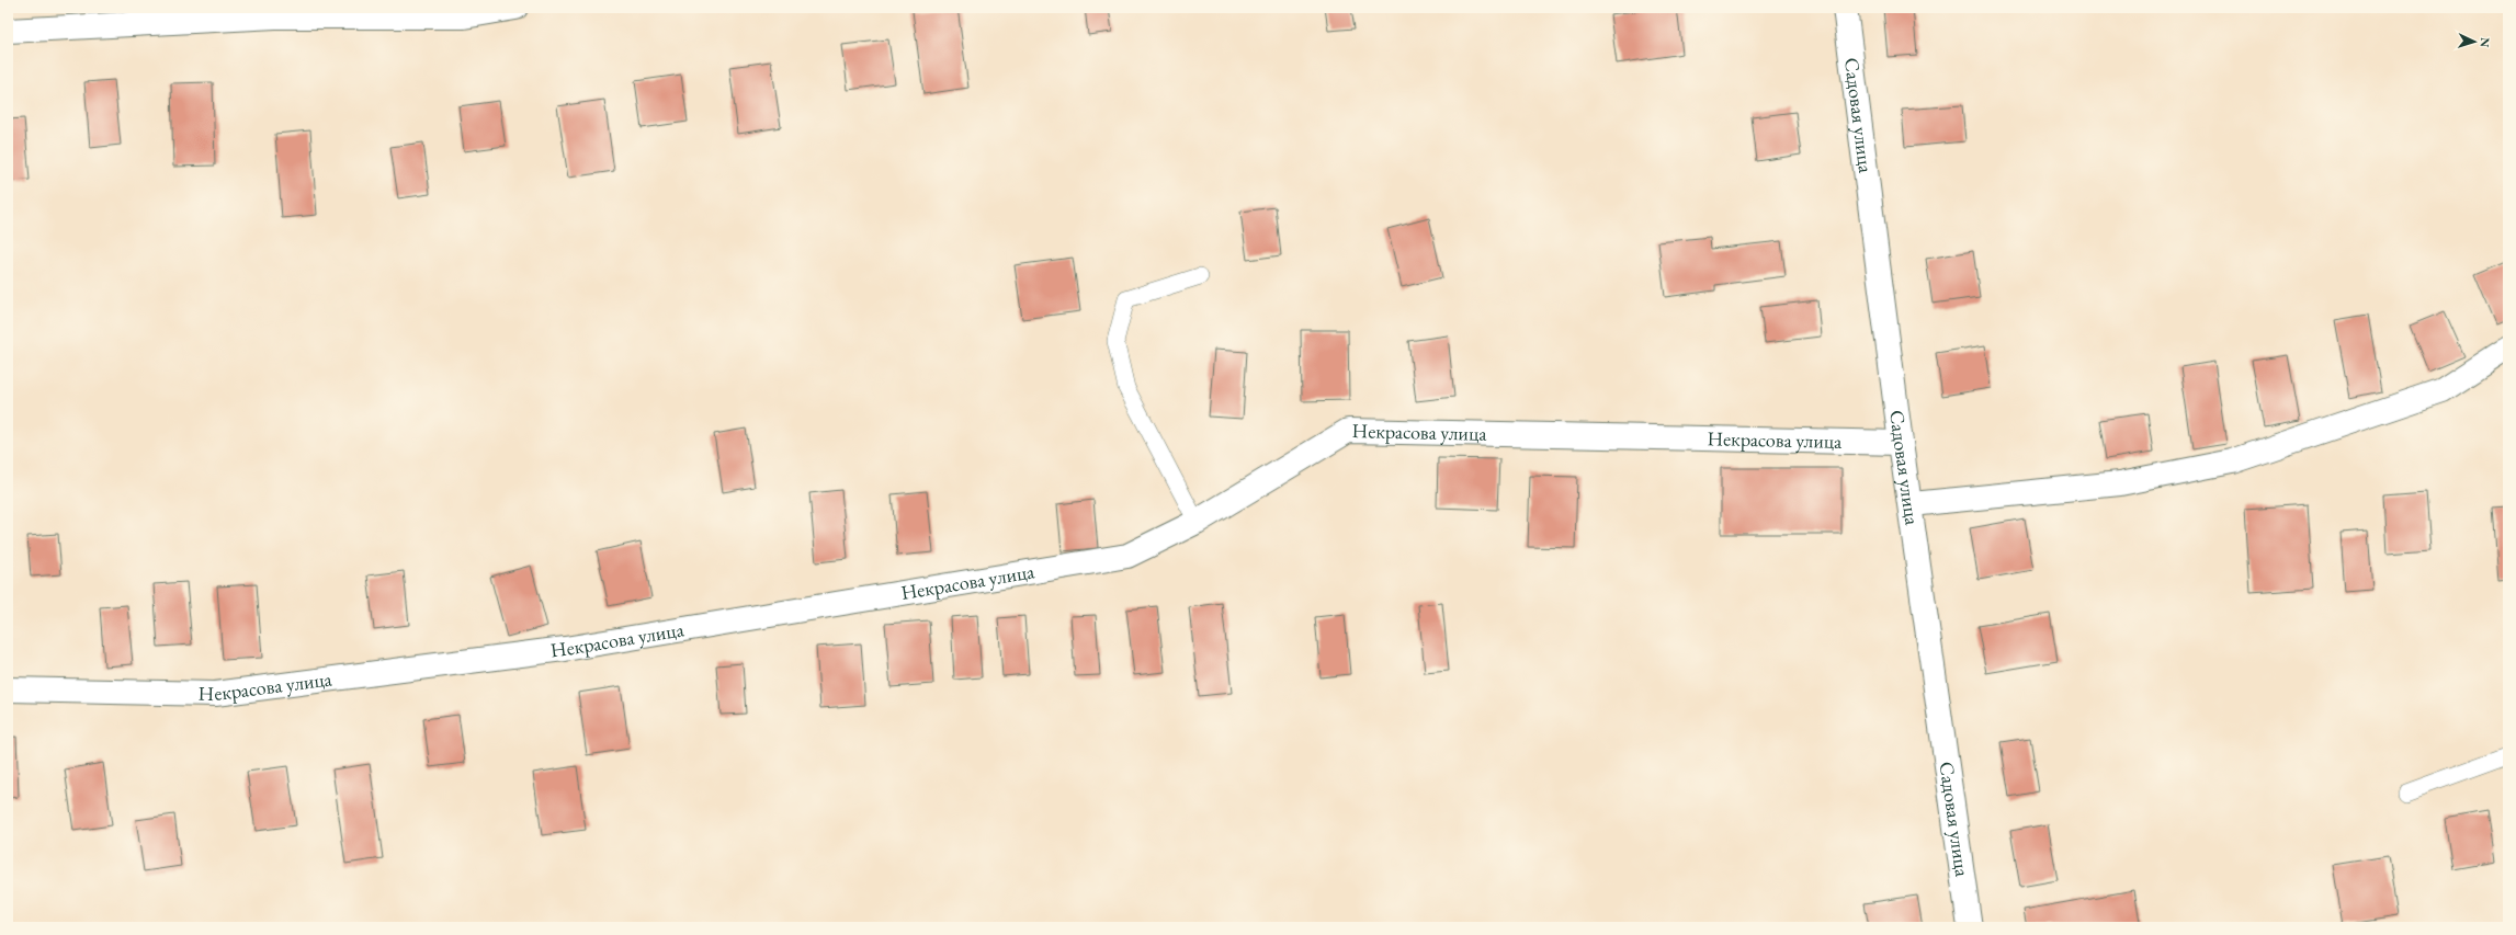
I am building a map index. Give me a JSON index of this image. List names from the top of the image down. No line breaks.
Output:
{"streets":{"street":["Садовая улица","Некрасова улица"]},"crossings":[["Садовая улица","Некрасова улица"]],"north":"right"}
